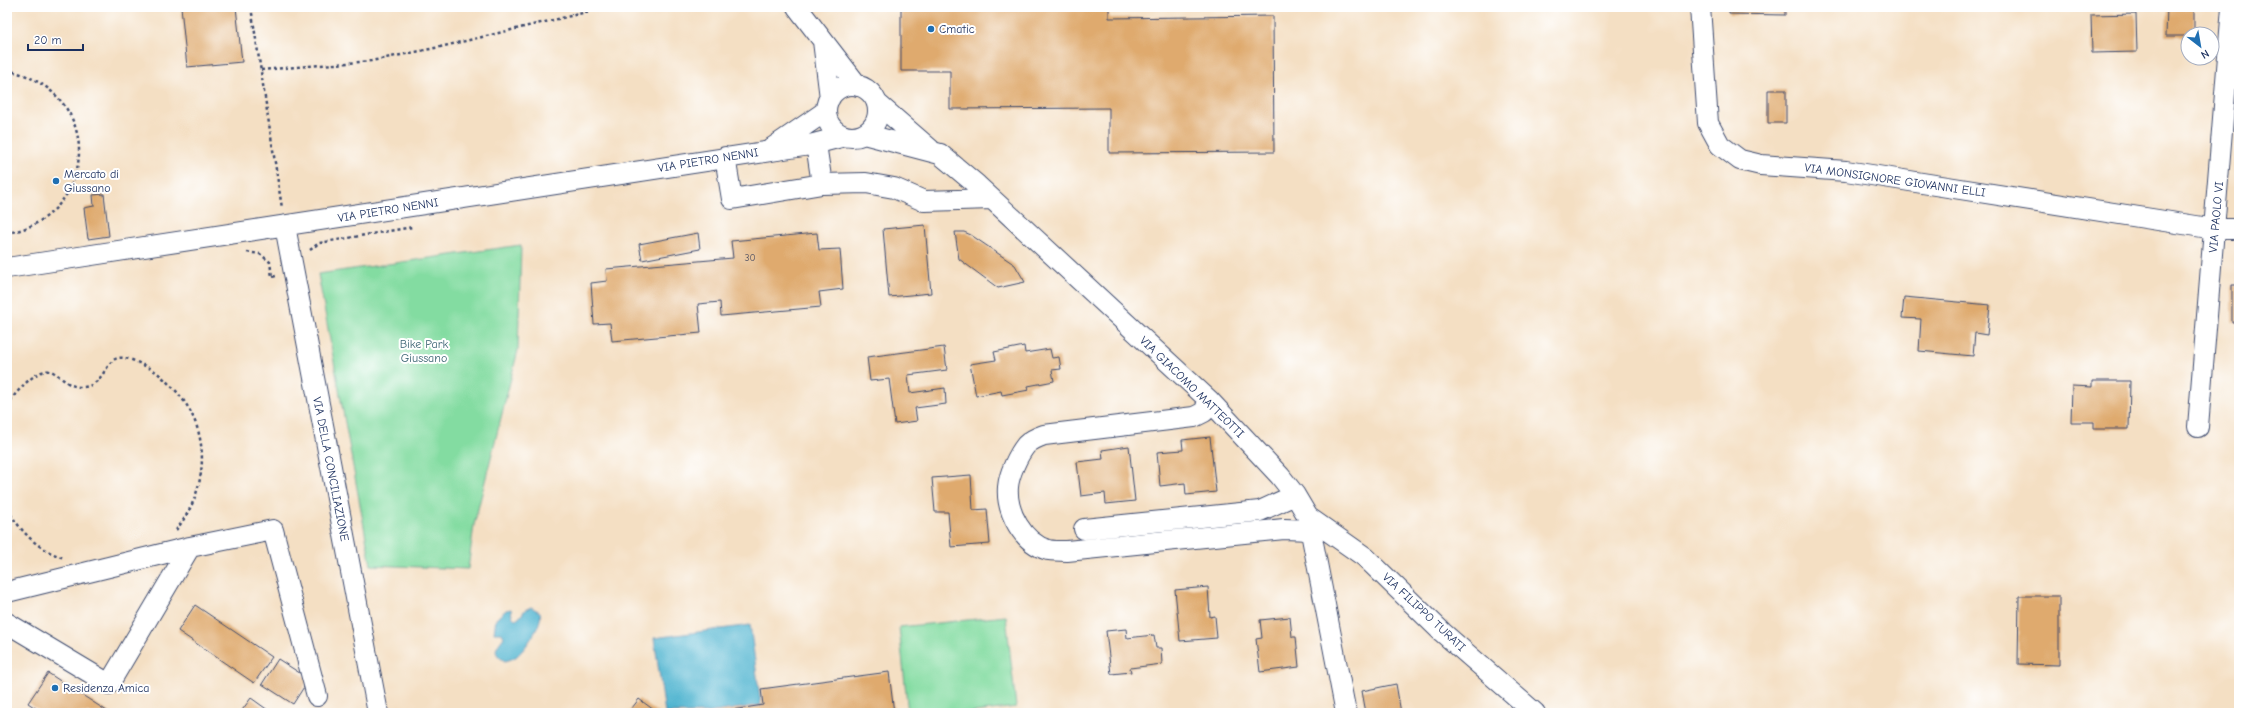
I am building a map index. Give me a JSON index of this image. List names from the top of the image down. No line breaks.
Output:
{"streets":{"street":["VIA PIETRO NENNI","VIA MONSIGNORE GIOVANNI ELLI","VIA PAOLO VI","VIA GIACOMO MATTEOTTI","VIA DELLA CONCILIAZIONE","VIA FILIPPO TURATI"]},"crossings":[["VIA PIETRO NENNI","VIA GIACOMO MATTEOTTI"],["VIA PIETRO NENNI","VIA DELLA CONCILIAZIONE"],["VIA MONSIGNORE GIOVANNI ELLI","VIA PAOLO VI"],["VIA GIACOMO MATTEOTTI","VIA FILIPPO TURATI"]],"parks":["Bike Park Giussano"],"places":["Cmatic","Mercato di Giussano","Residenza Amica"],"house_numbers":["30"],"scale_bar":"20 m","north":"bottom right"}
